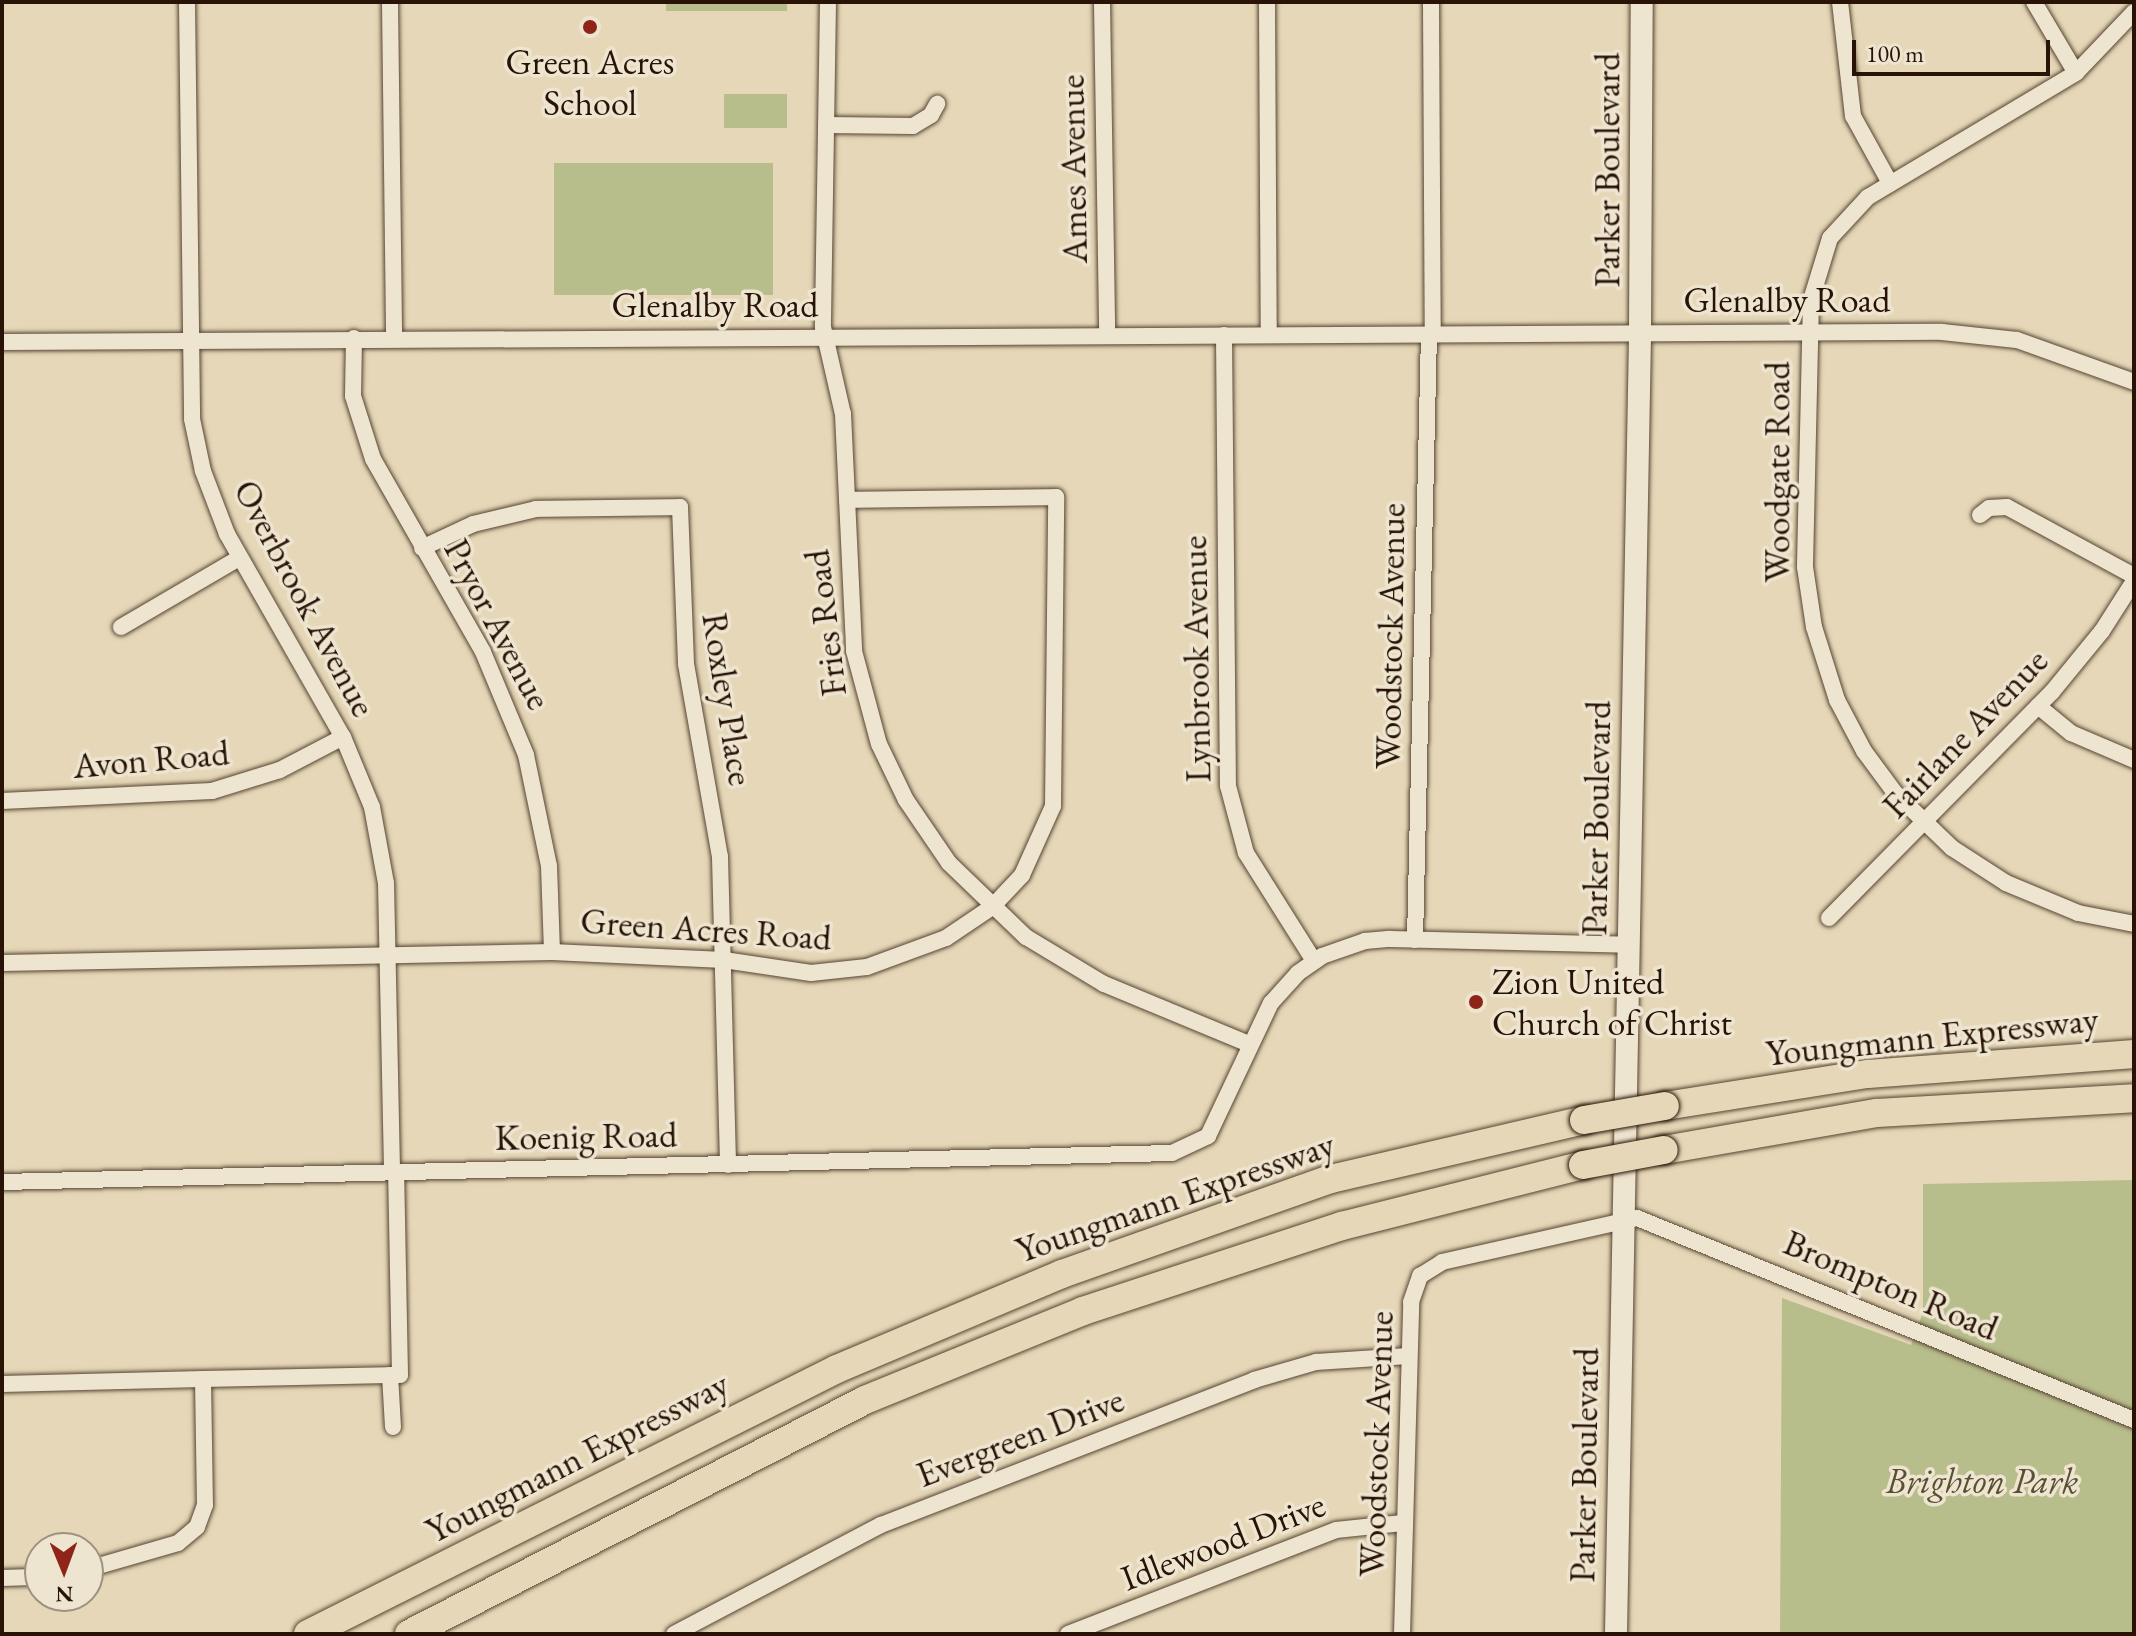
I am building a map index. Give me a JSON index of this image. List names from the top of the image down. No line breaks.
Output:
{"streets":{"highway":["Youngmann Expressway"],"street":["Ames Avenue","Parker Boulevard","Glenalby Road","Woodgate Road","Overbrook Avenue","Fries Road","Pryor Avenue","Woodstock Avenue","Lynbrook Avenue","Roxley Place","Fairlane Avenue","Avon Road","Green Acres Road","Koenig Road","Brompton Road","Evergreen Drive","Idlewood Drive"]},"crossings":[["Ames Avenue","Glenalby Road"],["Parker Boulevard","Glenalby Road"],["Parker Boulevard","Woodstock Avenue"],["Parker Boulevard","Brompton Road"],["Glenalby Road","Woodgate Road"],["Glenalby Road","Overbrook Avenue"],["Glenalby Road","Fries Road"],["Glenalby Road","Pryor Avenue"],["Glenalby Road","Woodstock Avenue"],["Glenalby Road","Lynbrook Avenue"],["Woodgate Road","Fairlane Avenue"],["Overbrook Avenue","Avon Road"],["Overbrook Avenue","Green Acres Road"],["Overbrook Avenue","Koenig Road"],["Fries Road","Green Acres Road"],["Fries Road","Koenig Road"],["Pryor Avenue","Roxley Place"],["Pryor Avenue","Green Acres Road"],["Woodstock Avenue","Brompton Road"],["Woodstock Avenue","Evergreen Drive"],["Woodstock Avenue","Idlewood Drive"],["Roxley Place","Green Acres Road"],["Roxley Place","Koenig Road"]],"parks":["Brighton Park"],"places":["Green Acres School","Zion United Church of Christ"],"scale_bar":"100 m","north":"bottom"}
